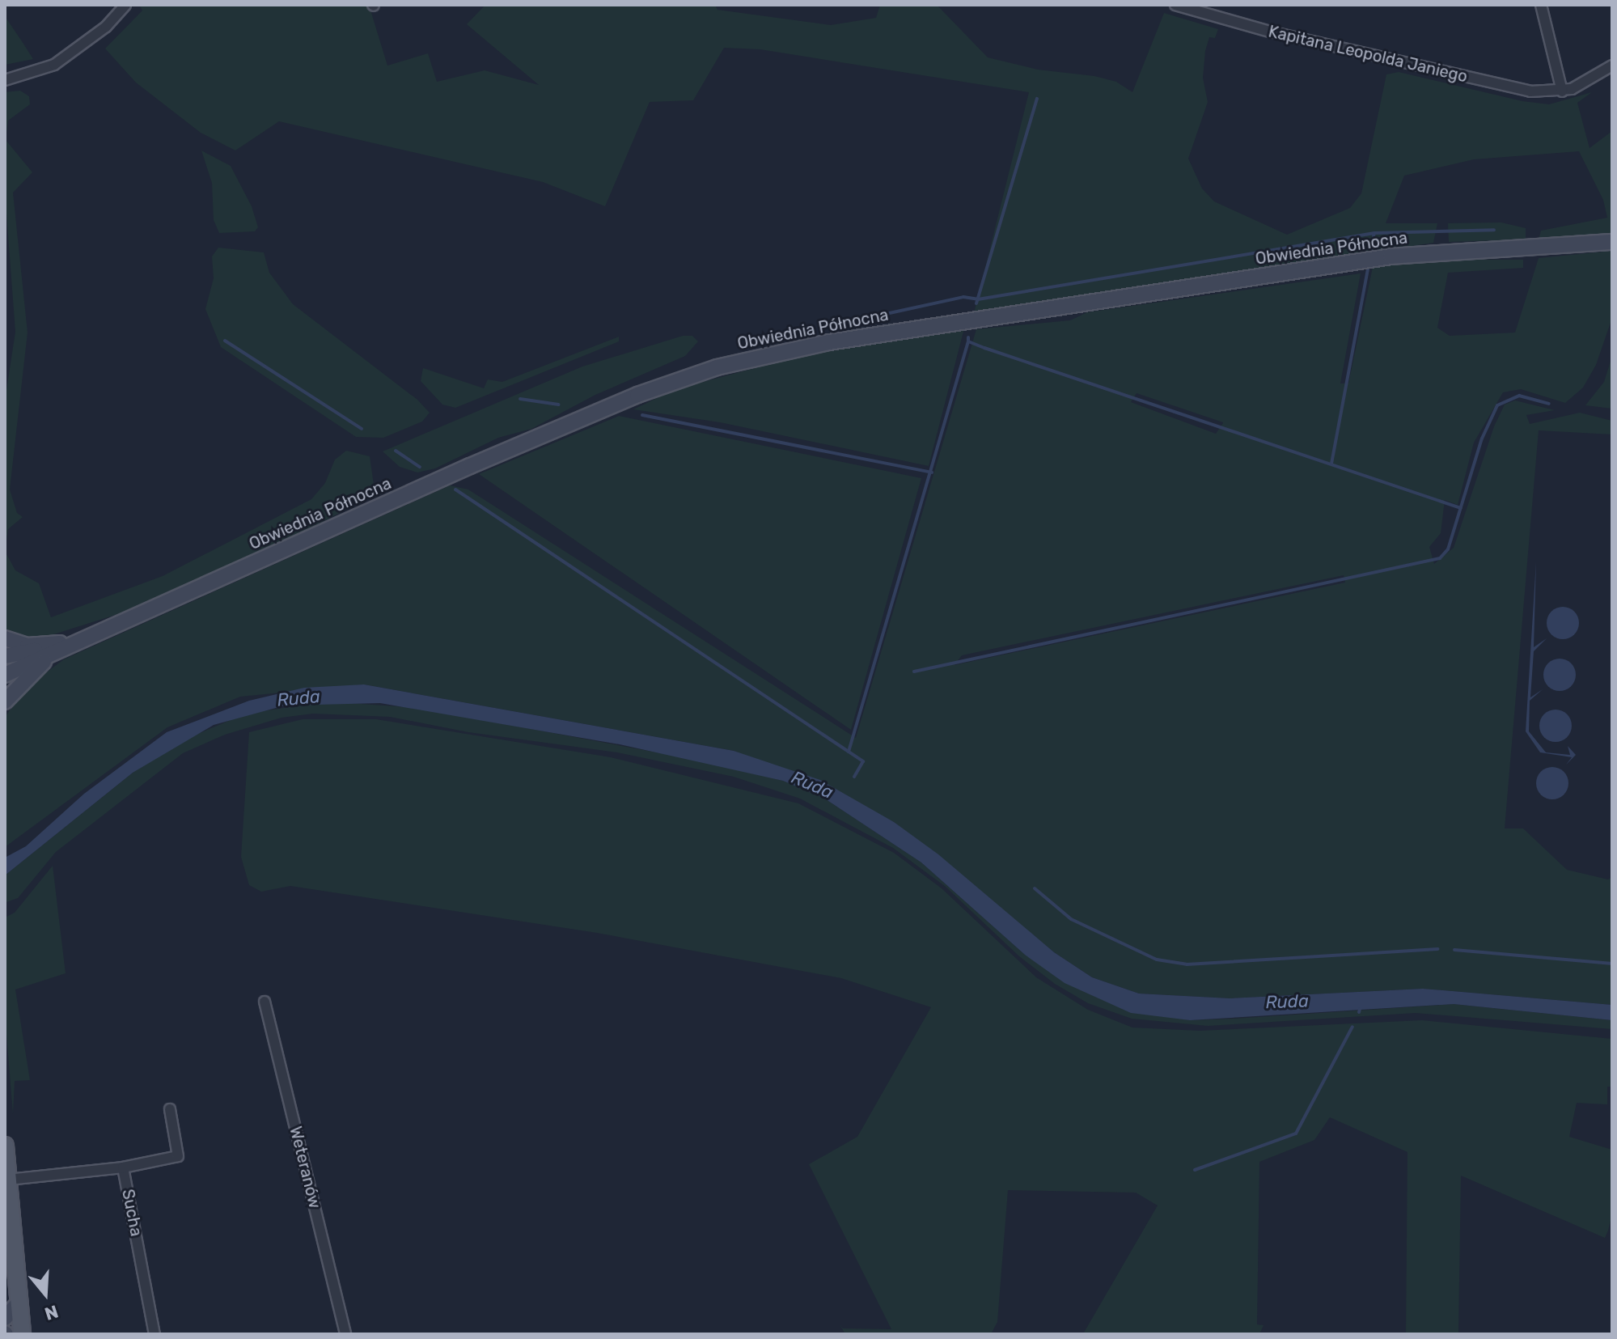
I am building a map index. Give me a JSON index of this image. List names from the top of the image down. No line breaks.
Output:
{"streets":{"main road":["Obwiednia Północna"],"street":["Kapitana Leopolda Janiego","Weteranów","Sucha"]},"water":["Ruda"],"north":"bottom"}
